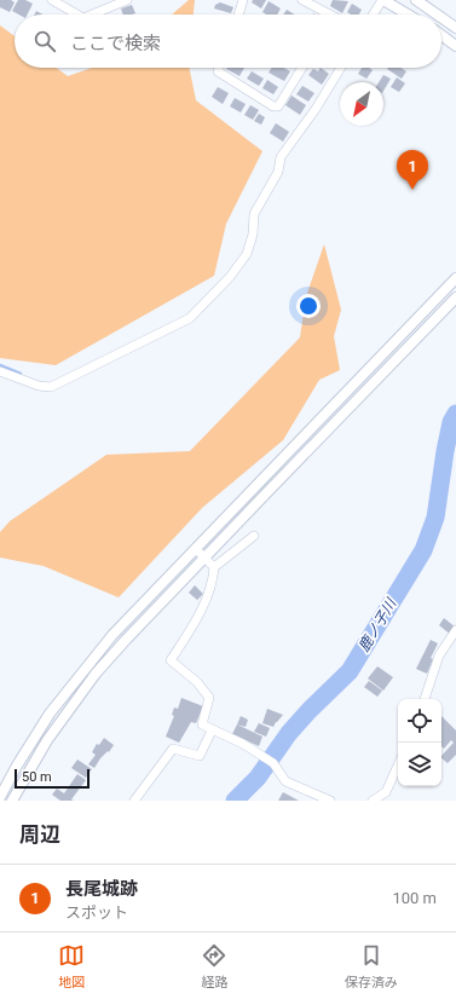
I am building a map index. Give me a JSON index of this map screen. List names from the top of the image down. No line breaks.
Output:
{"water":["鹿ノ子川"],"scale_bar":"50 m","north":"bottom left","page":{"search":"ここで検索","pins":"1","scale":"50 m","heading":"周辺","list":[{"mark":"1","name":"長尾城跡","note":"スポット","value":"100 m"}],"nav":["地図","経路","保存済み"]}}
